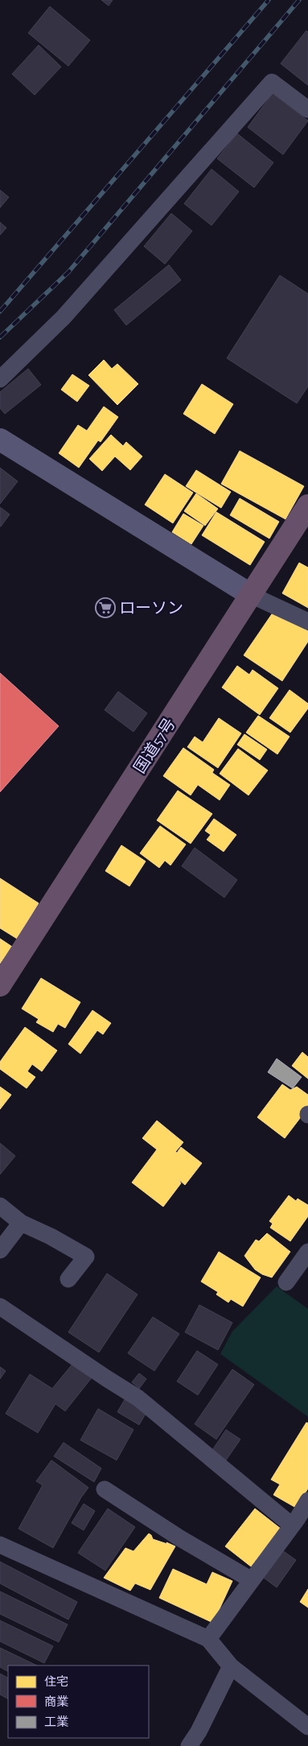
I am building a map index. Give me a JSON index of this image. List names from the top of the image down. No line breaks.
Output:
{"streets":{"highway":["国道57号"]},"places":{"supermarket":["ローソン"]},"legend":["住宅","商業","工業"]}
